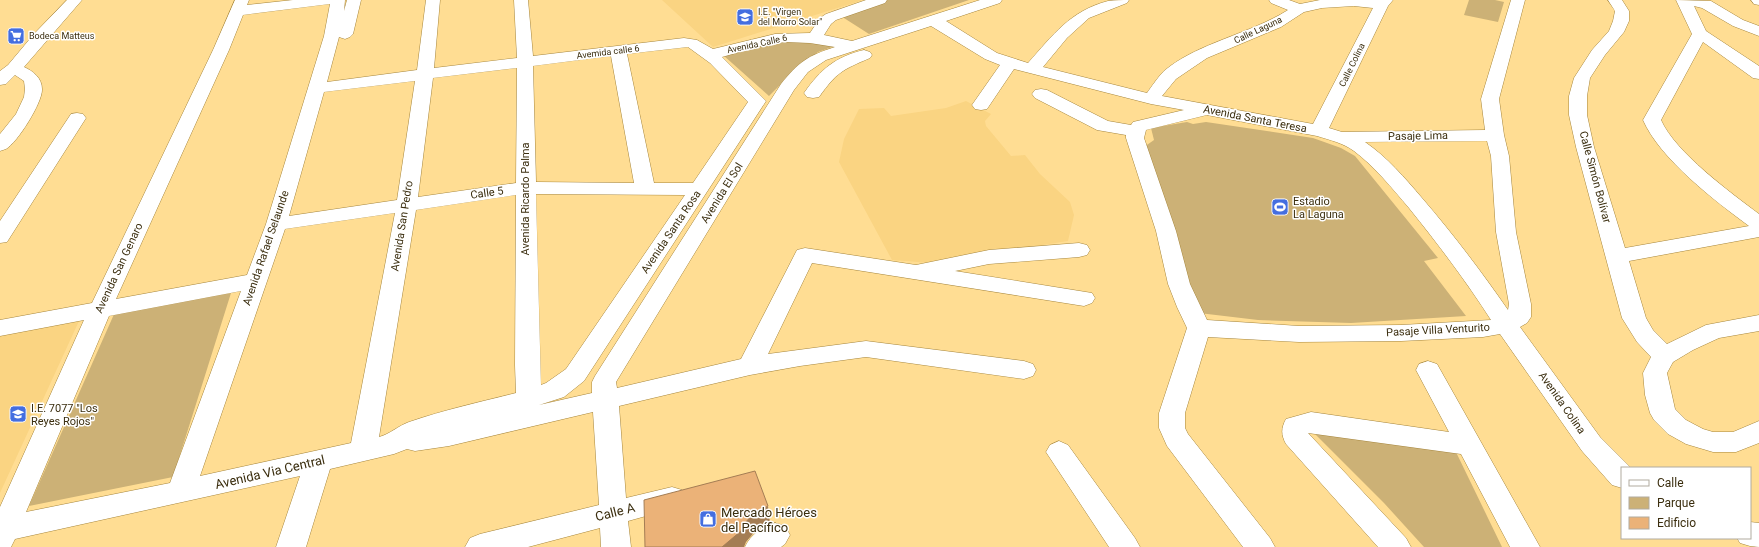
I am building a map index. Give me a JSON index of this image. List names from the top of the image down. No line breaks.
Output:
{"streets":{"street":["Calle Laguna","Avenida Calle 6","Avemida calle 6","Calle Colina","Avenida Santa Teresa","Pasaje Lima","Calle Simón Bolívar","Calle 5","Avenida El Sol","Avenida Ricardo Palma","Avenida San Pedro","Avenida Santa Rosa","Avenida Rafael Selaunde","Avenida San Genaro","Pasaje Villa Venturito","Avenida Colina","Avenida Via Central","Calle A"]},"crossings":[["Calle Laguna","Calle Colina"],["Calle Laguna","Avenida Santa Teresa"],["Avenida Calle 6","Avemida calle 6"],["Avenida Calle 6","Avenida El Sol"],["Avenida Calle 6","Avenida Santa Rosa"],["Avemida calle 6","Avenida Ricardo Palma"],["Avemida calle 6","Avenida San Pedro"],["Avemida calle 6","Avenida Santa Rosa"],["Avemida calle 6","Avenida Rafael Selaunde"],["Calle Colina","Avenida Santa Teresa"],["Avenida Santa Teresa","Pasaje Lima"],["Avenida Santa Teresa","Avenida El Sol"],["Avenida Santa Teresa","Pasaje Villa Venturito"],["Avenida Santa Teresa","Avenida Colina"],["Pasaje Lima","Pasaje Villa Venturito"],["Calle 5","Avenida Ricardo Palma"],["Calle 5","Avenida San Pedro"],["Calle 5","Avenida Santa Rosa"],["Calle 5","Avenida Rafael Selaunde"],["Avenida El Sol","Calle A"],["Avenida Ricardo Palma","Avenida Santa Rosa"],["Avenida Ricardo Palma","Avenida Via Central"],["Avenida San Pedro","Avenida Via Central"],["Avenida Santa Rosa","Avenida Via Central"],["Avenida Rafael Selaunde","Avenida Via Central"],["Avenida San Genaro","Avenida Via Central"],["Pasaje Villa Venturito","Avenida Colina"]],"places":{"school or university":["I.E. \"Virgen del Morro Solar\"","I.E. 7077 \"Los Reyes Rojos\""],"supermarket":["Bodeca Matteus"],"sports":["Estadio La Laguna"],"shop":["Mercado Héroes del Pacífico"]},"legend":["Calle","Parque","Edificio"]}
